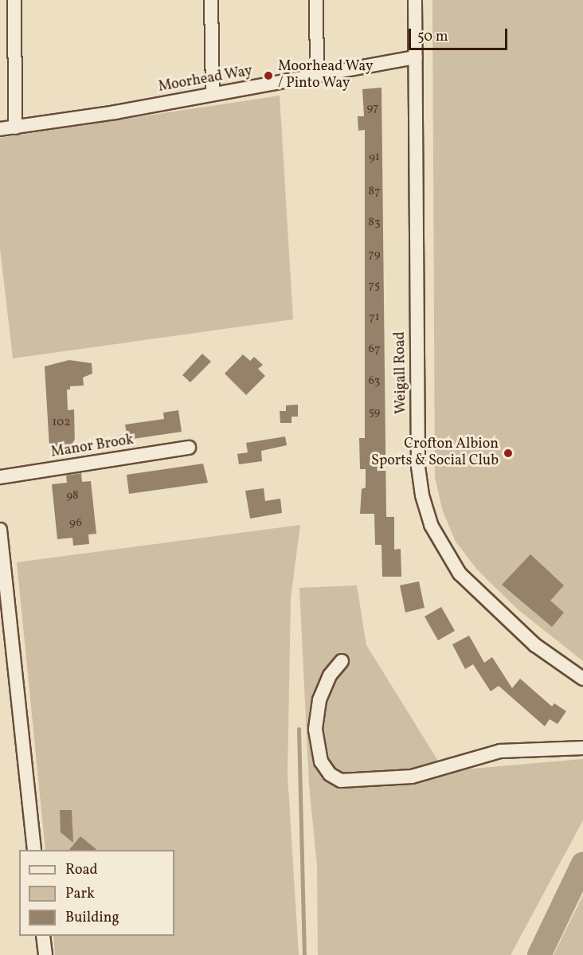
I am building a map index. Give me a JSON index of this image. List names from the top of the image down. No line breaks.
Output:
{"streets":{"street":["Moorhead Way","Weigall Road","Manor Brook"]},"crossings":[["Moorhead Way","Weigall Road"]],"places":["Moorhead Way / Pinto Way","Crofton Albion Sports & Social Club"],"house_numbers":["97","91","87","83","79","75","71","67","63","59","102","98","96"],"legend":["Road","Park","Building"],"scale_bar":"50 m"}
